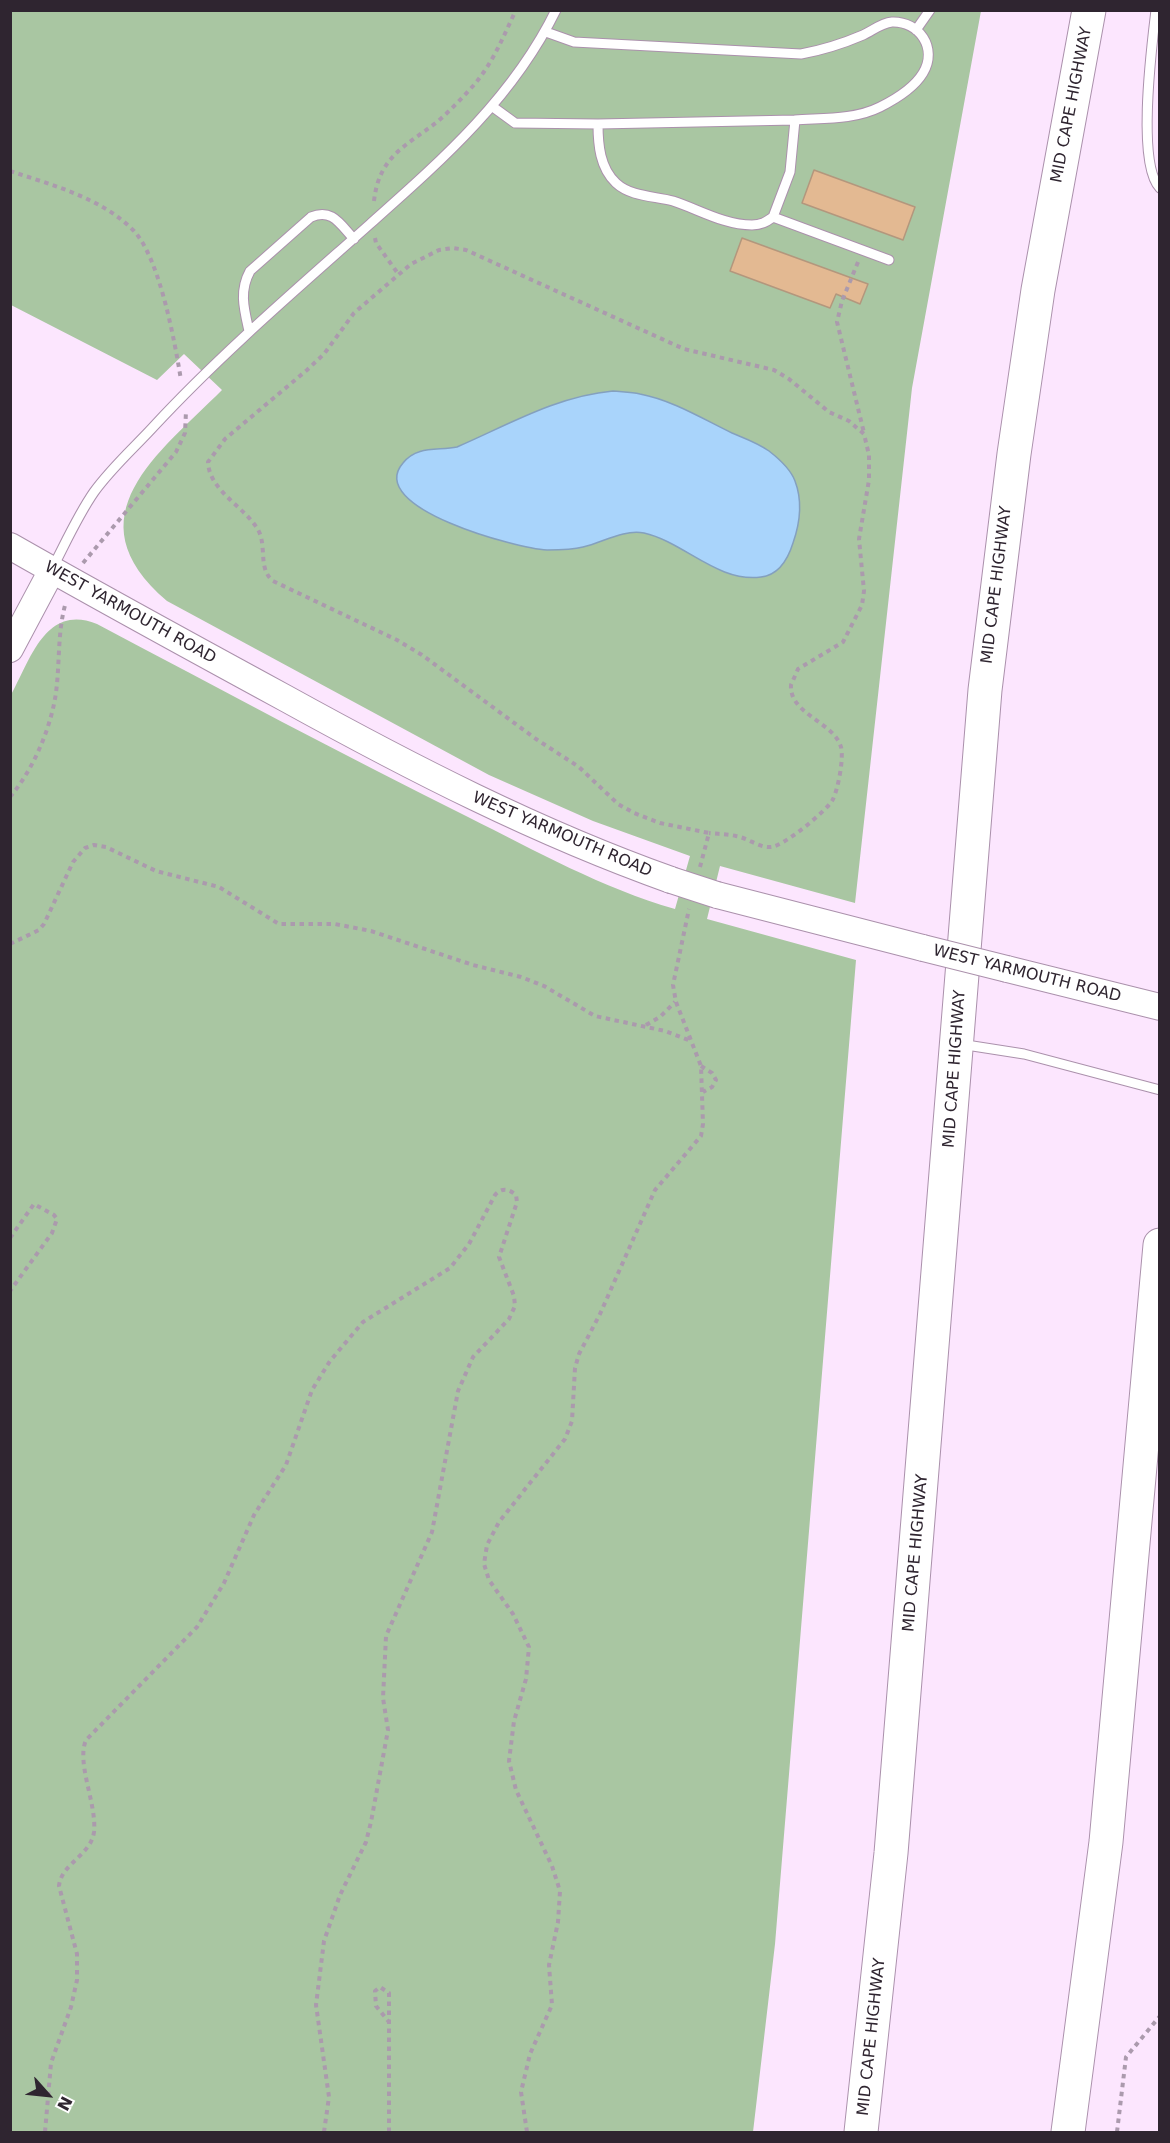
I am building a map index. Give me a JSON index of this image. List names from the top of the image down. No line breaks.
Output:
{"streets":{"highway":["MID CAPE HIGHWAY"],"main road":["WEST YARMOUTH ROAD"]},"north":"bottom right"}
